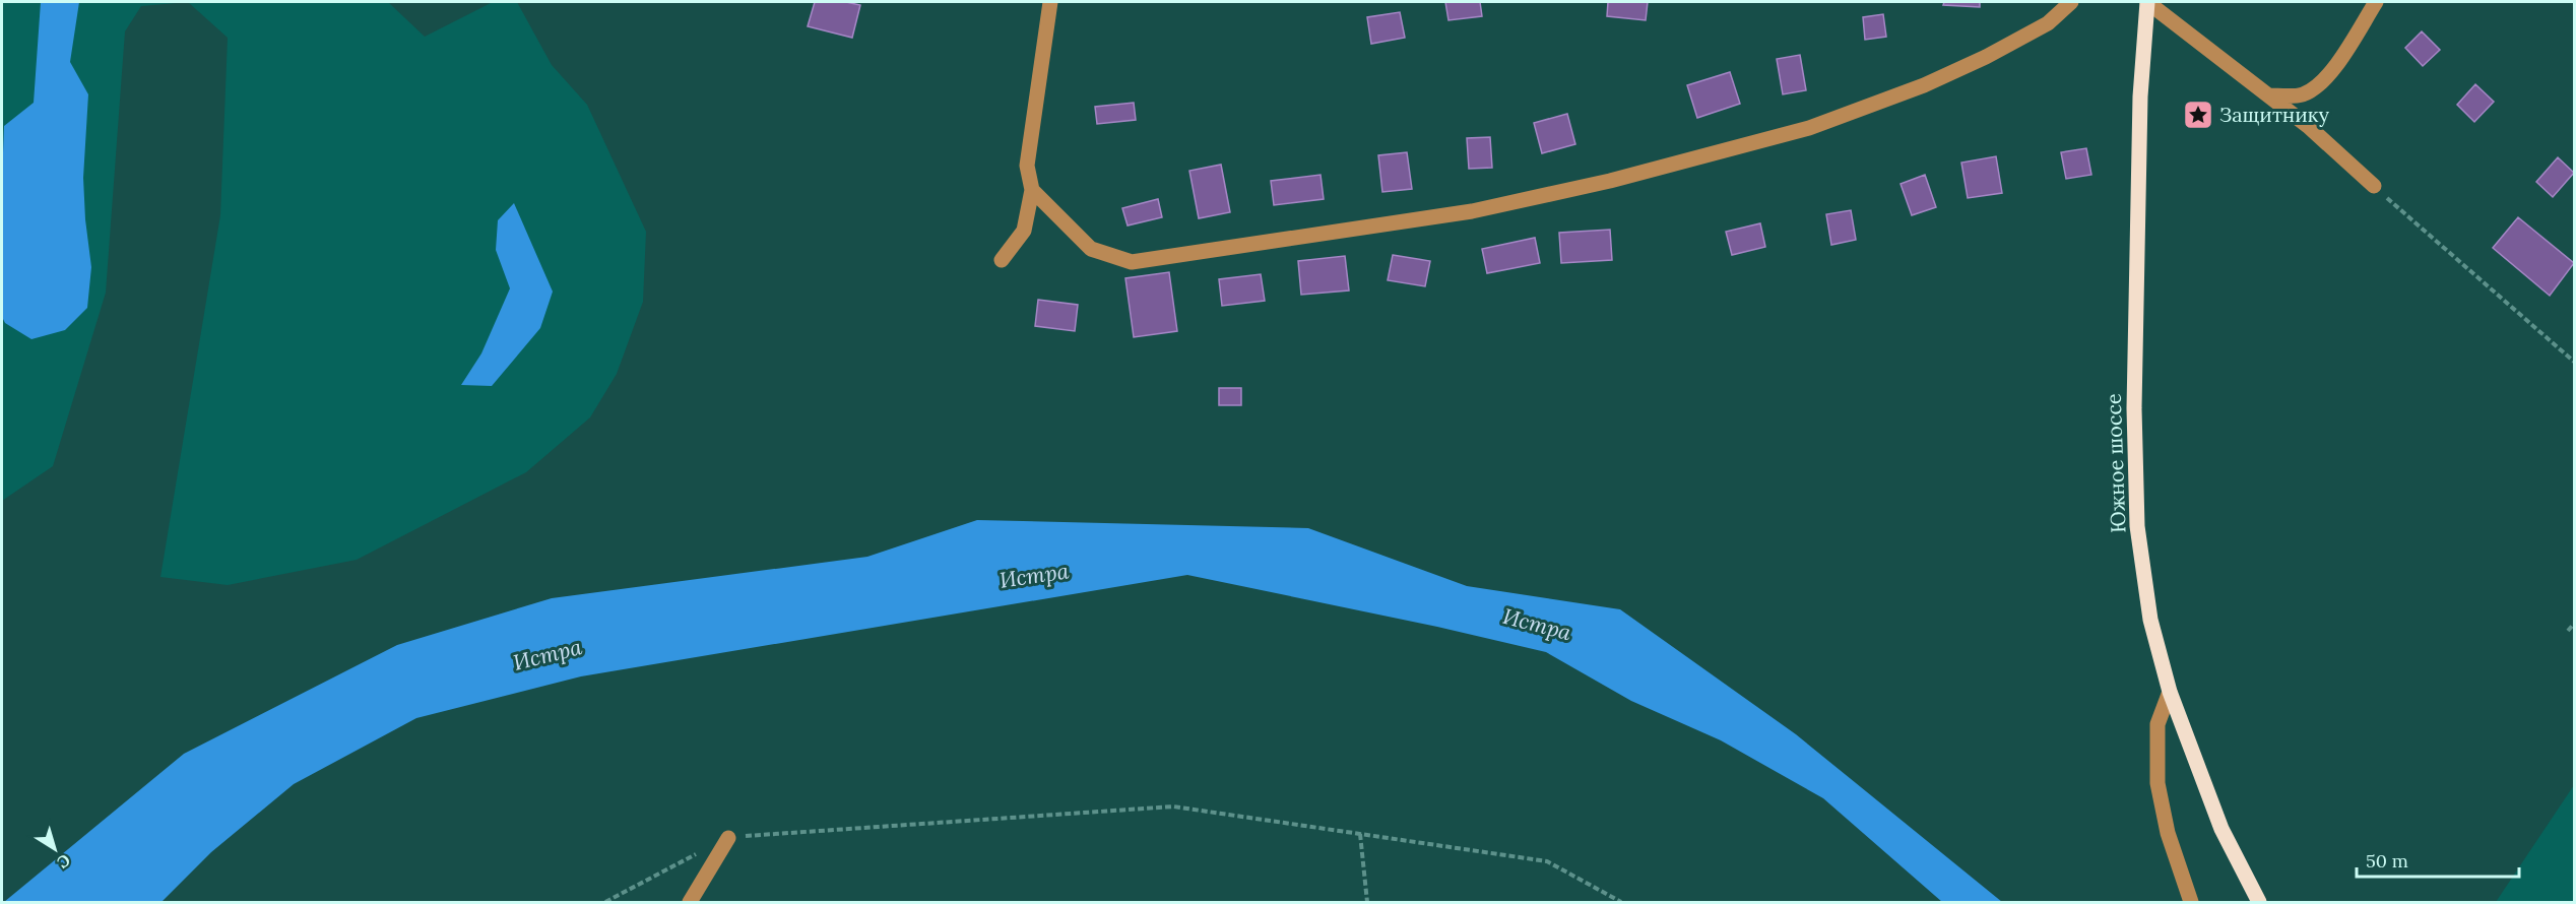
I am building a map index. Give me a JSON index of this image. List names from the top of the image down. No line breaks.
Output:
{"streets":{"main road":["Южное шоссе"]},"water":["Истра"],"places":{"place":["Защитнику"]},"scale_bar":"50 m","north":"bottom right"}
